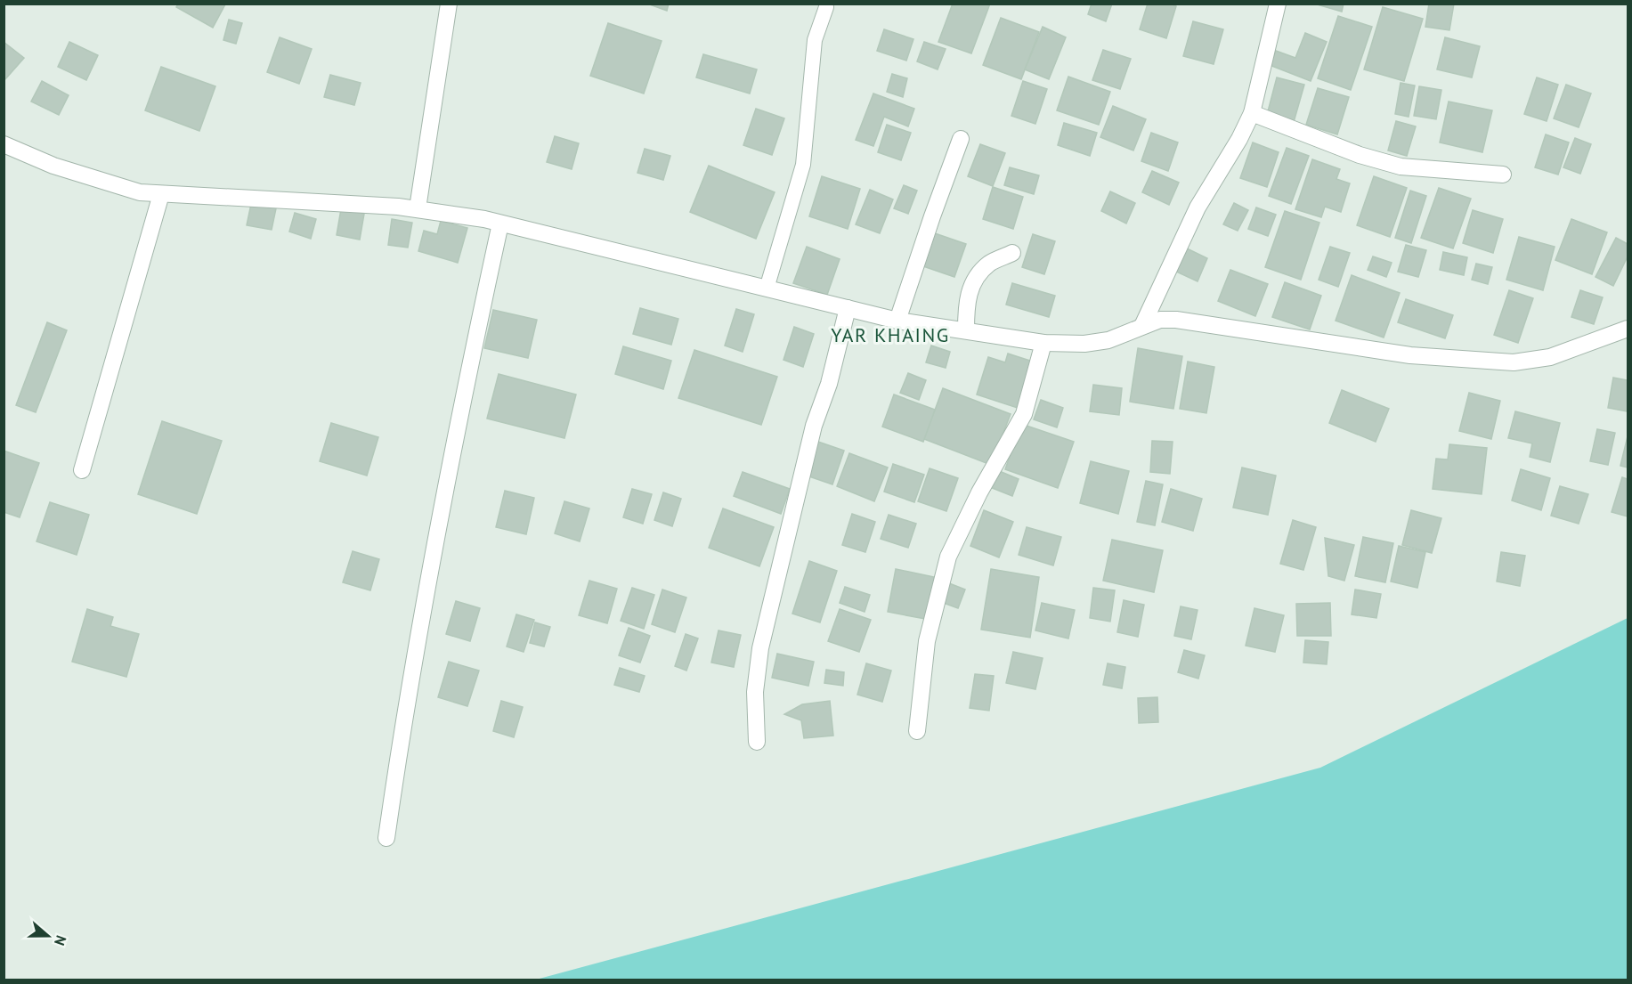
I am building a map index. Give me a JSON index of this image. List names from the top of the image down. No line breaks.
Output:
{"districts":["YAR KHAING"],"north":"right"}
